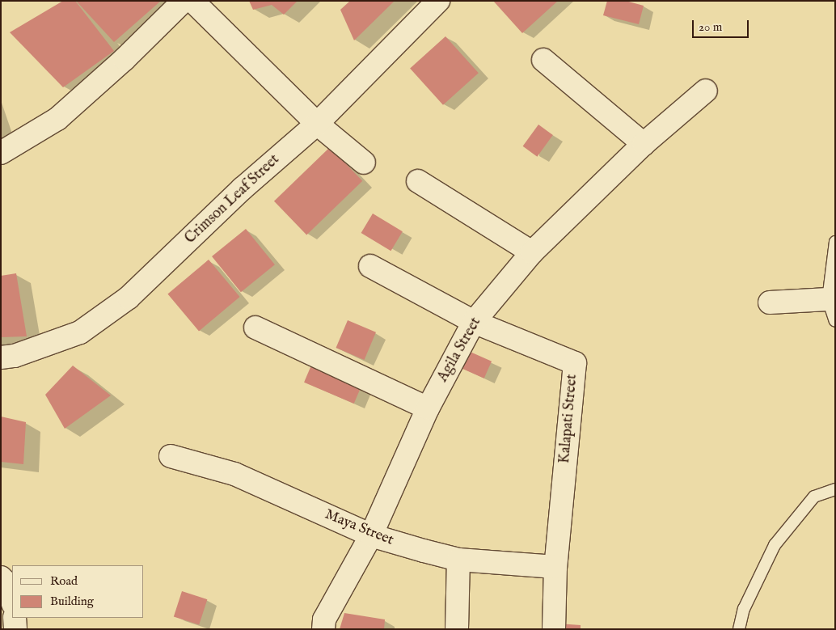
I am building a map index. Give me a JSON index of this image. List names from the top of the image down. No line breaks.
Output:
{"streets":{"street":["Crimson Leaf Street","Agila Street","Kalapati Street","Maya Street"]},"crossings":[["Agila Street","Kalapati Street"],["Agila Street","Maya Street"],["Kalapati Street","Maya Street"]],"legend":["Road","Building"],"scale_bar":"20 m"}
